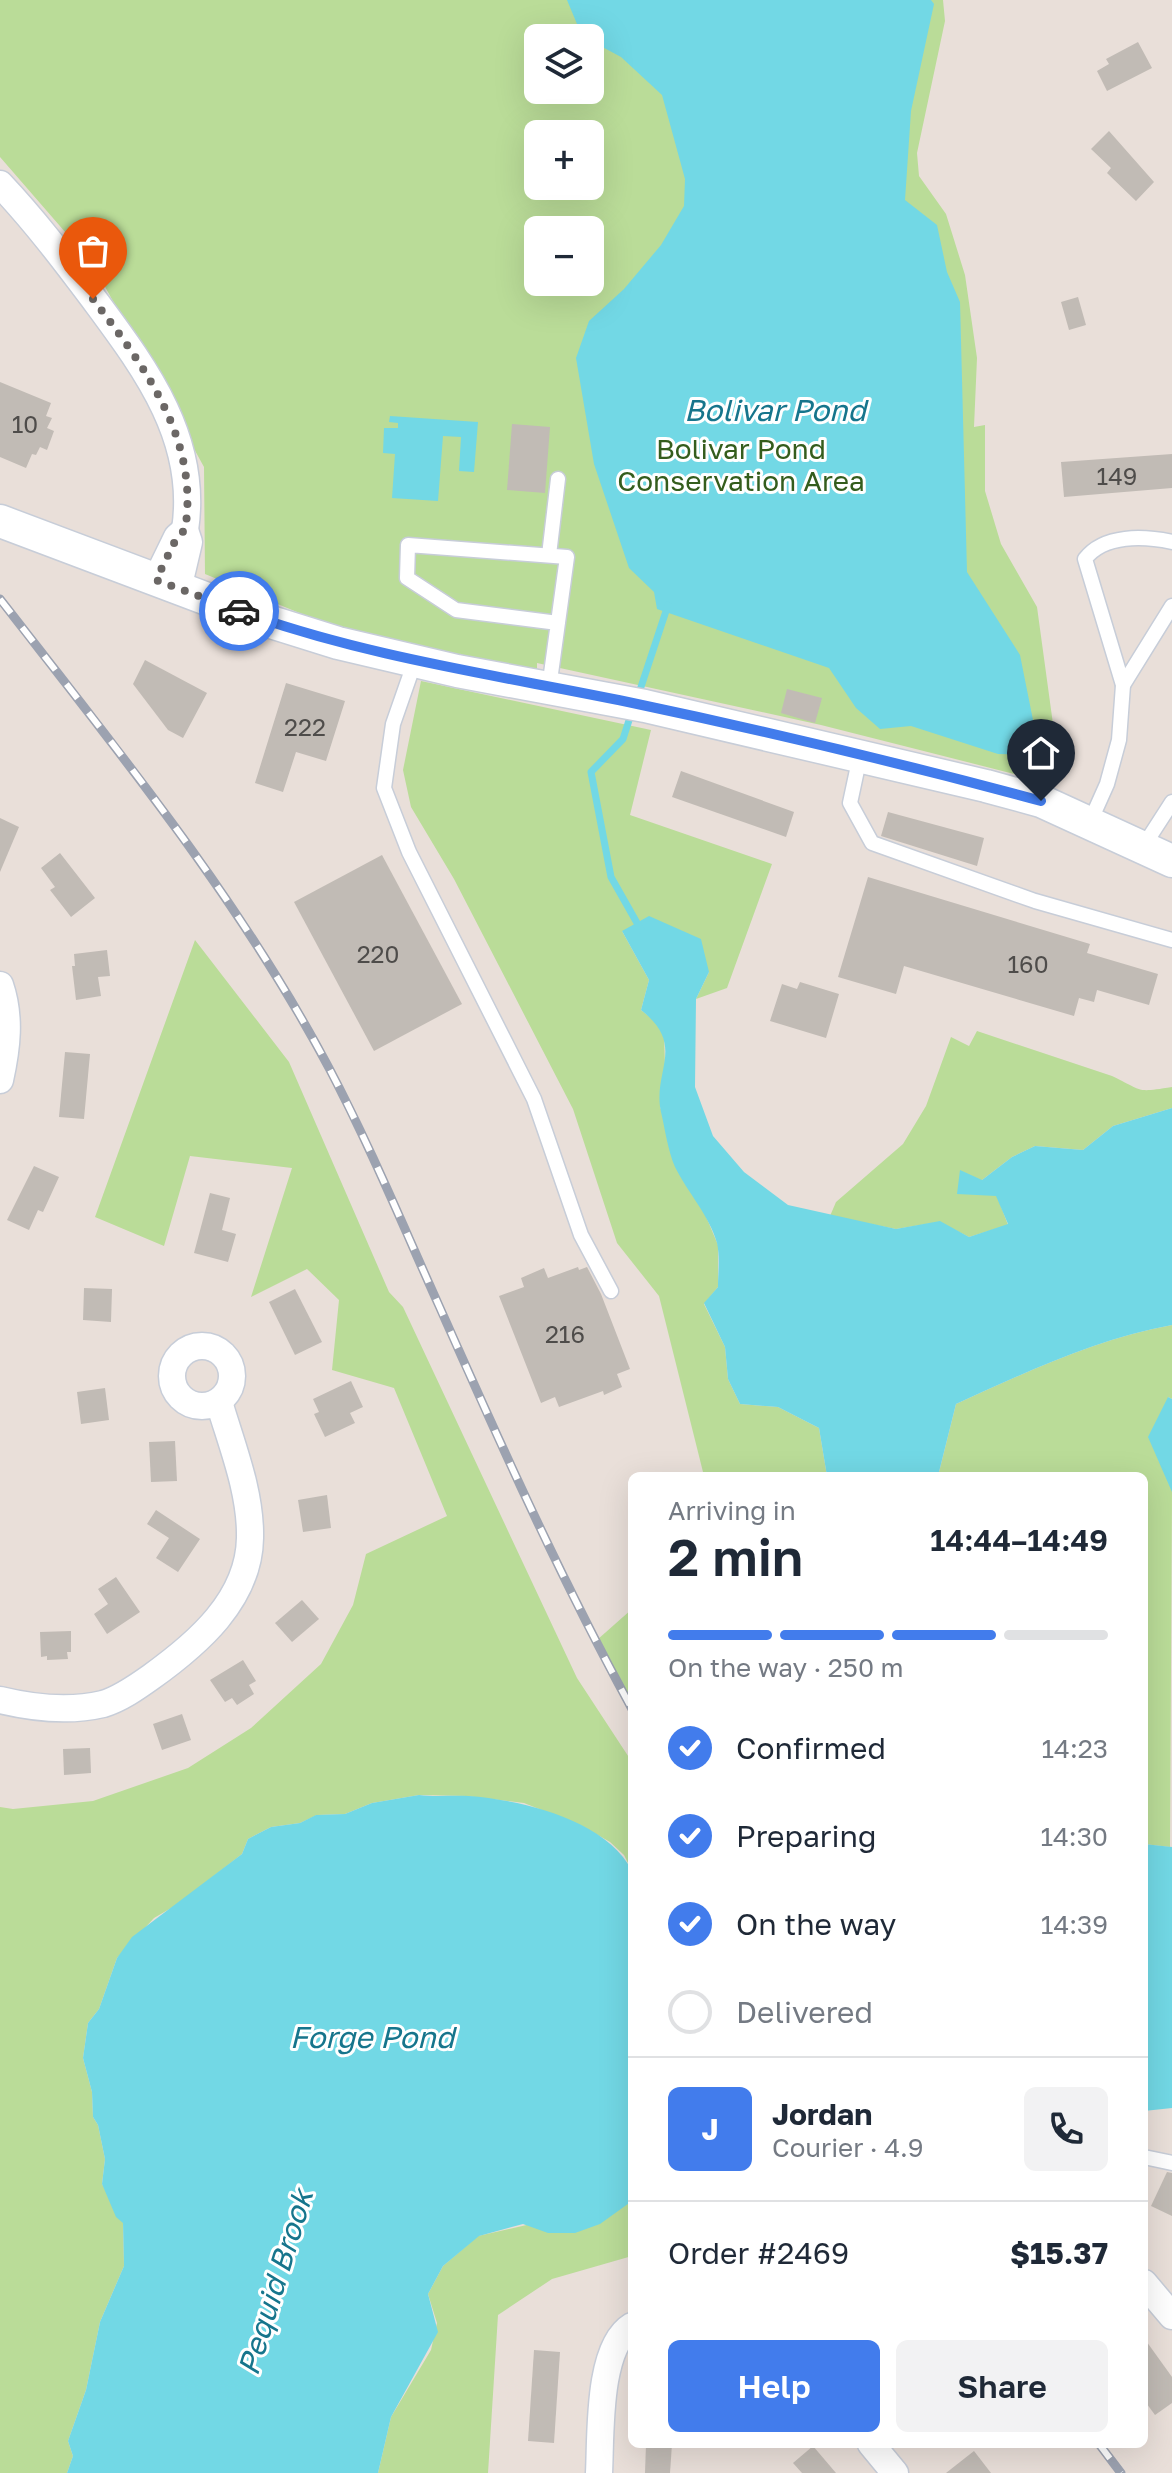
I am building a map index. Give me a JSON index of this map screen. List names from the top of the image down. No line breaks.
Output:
{"water":["Bolivar Pond","Forge Pond","Pequid Brook"],"parks":["Bolivar Pond Conservation Area"],"house_numbers":["10","149","222","220","160","216"],"page":{"map_buttons":["+","−"],"heading":["2 min","Arriving in","14:44–14:49"],"panel":["Jordan","Courier · 4.9","Order #2469","$15.37"],"bar":"On the way · 250 m","list":[["Confirmed","14:23"],["Preparing","14:30"],["On the way","14:39"],"Delivered"],"round":"J","buttons":["Help","Share"]}}
